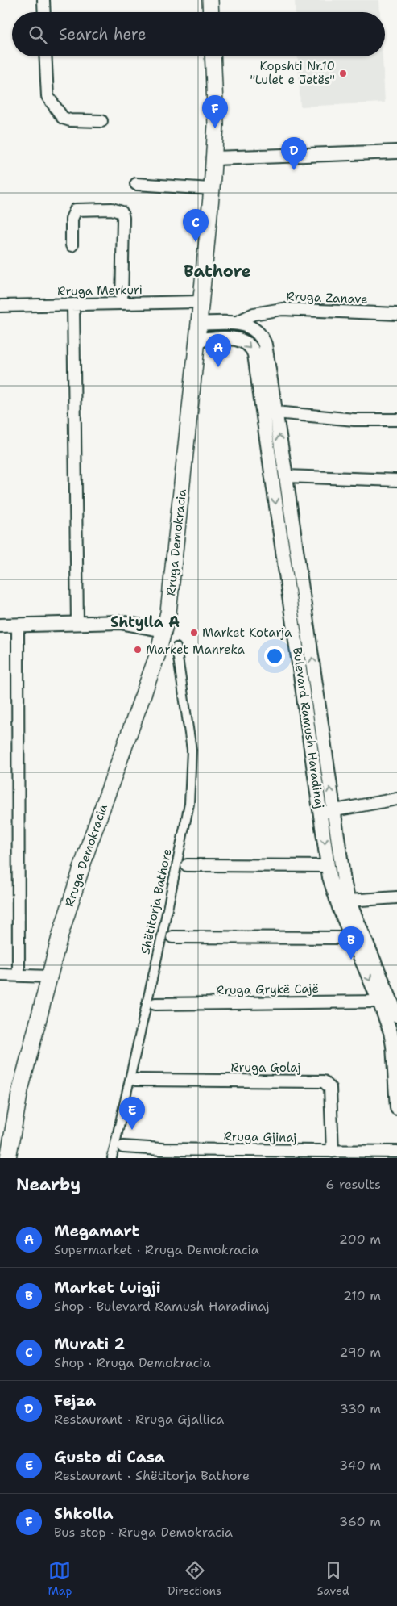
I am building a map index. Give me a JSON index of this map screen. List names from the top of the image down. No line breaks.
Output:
{"streets":{"main road":["Rruga Demokracia"],"street":["Rruga Merkuri","Rruga Zanave","Bulevard Ramush Haradinaj","Shëtitorja Bathore","Rruga Grykë Cajë","Rruga Golaj","Rruga Gjinaj"]},"crossings":[["Rruga Merkuri","Rruga Demokracia"],["Rruga Zanave","Bulevard Ramush Haradinaj"],["Rruga Demokracia","Bulevard Ramush Haradinaj"],["Bulevard Ramush Haradinaj","Rruga Grykë Cajë"],["Rruga Golaj","Rruga Gjinaj"]],"districts":["Bathore","Shtylla A"],"places":["Kopshti Nr.10 \"Lulet e Jetës\"","Market Kotarja","Market Manreka"],"page":{"search":"Search here","pins":["F","D","C","A","B","E"],"heading":["Nearby","6 results"],"list":[{"mark":"A","name":"Megamart","note":"Supermarket · Rruga Demokracia","value":"200 m"},{"mark":"B","name":"Market Luigji","note":"Shop · Bulevard Ramush Haradinaj","value":"210 m"},{"mark":"C","name":"Murati 2","note":"Shop · Rruga Demokracia","value":"290 m"},{"mark":"D","name":"Fejza","note":"Restaurant · Rruga Gjallica","value":"330 m"},{"mark":"E","name":"Gusto di Casa","note":"Restaurant · Shëtitorja Bathore","value":"340 m"},{"mark":"F","name":"Shkolla","note":"Bus stop · Rruga Demokracia","value":"360 m"}],"nav":["Map","Directions","Saved"]}}
